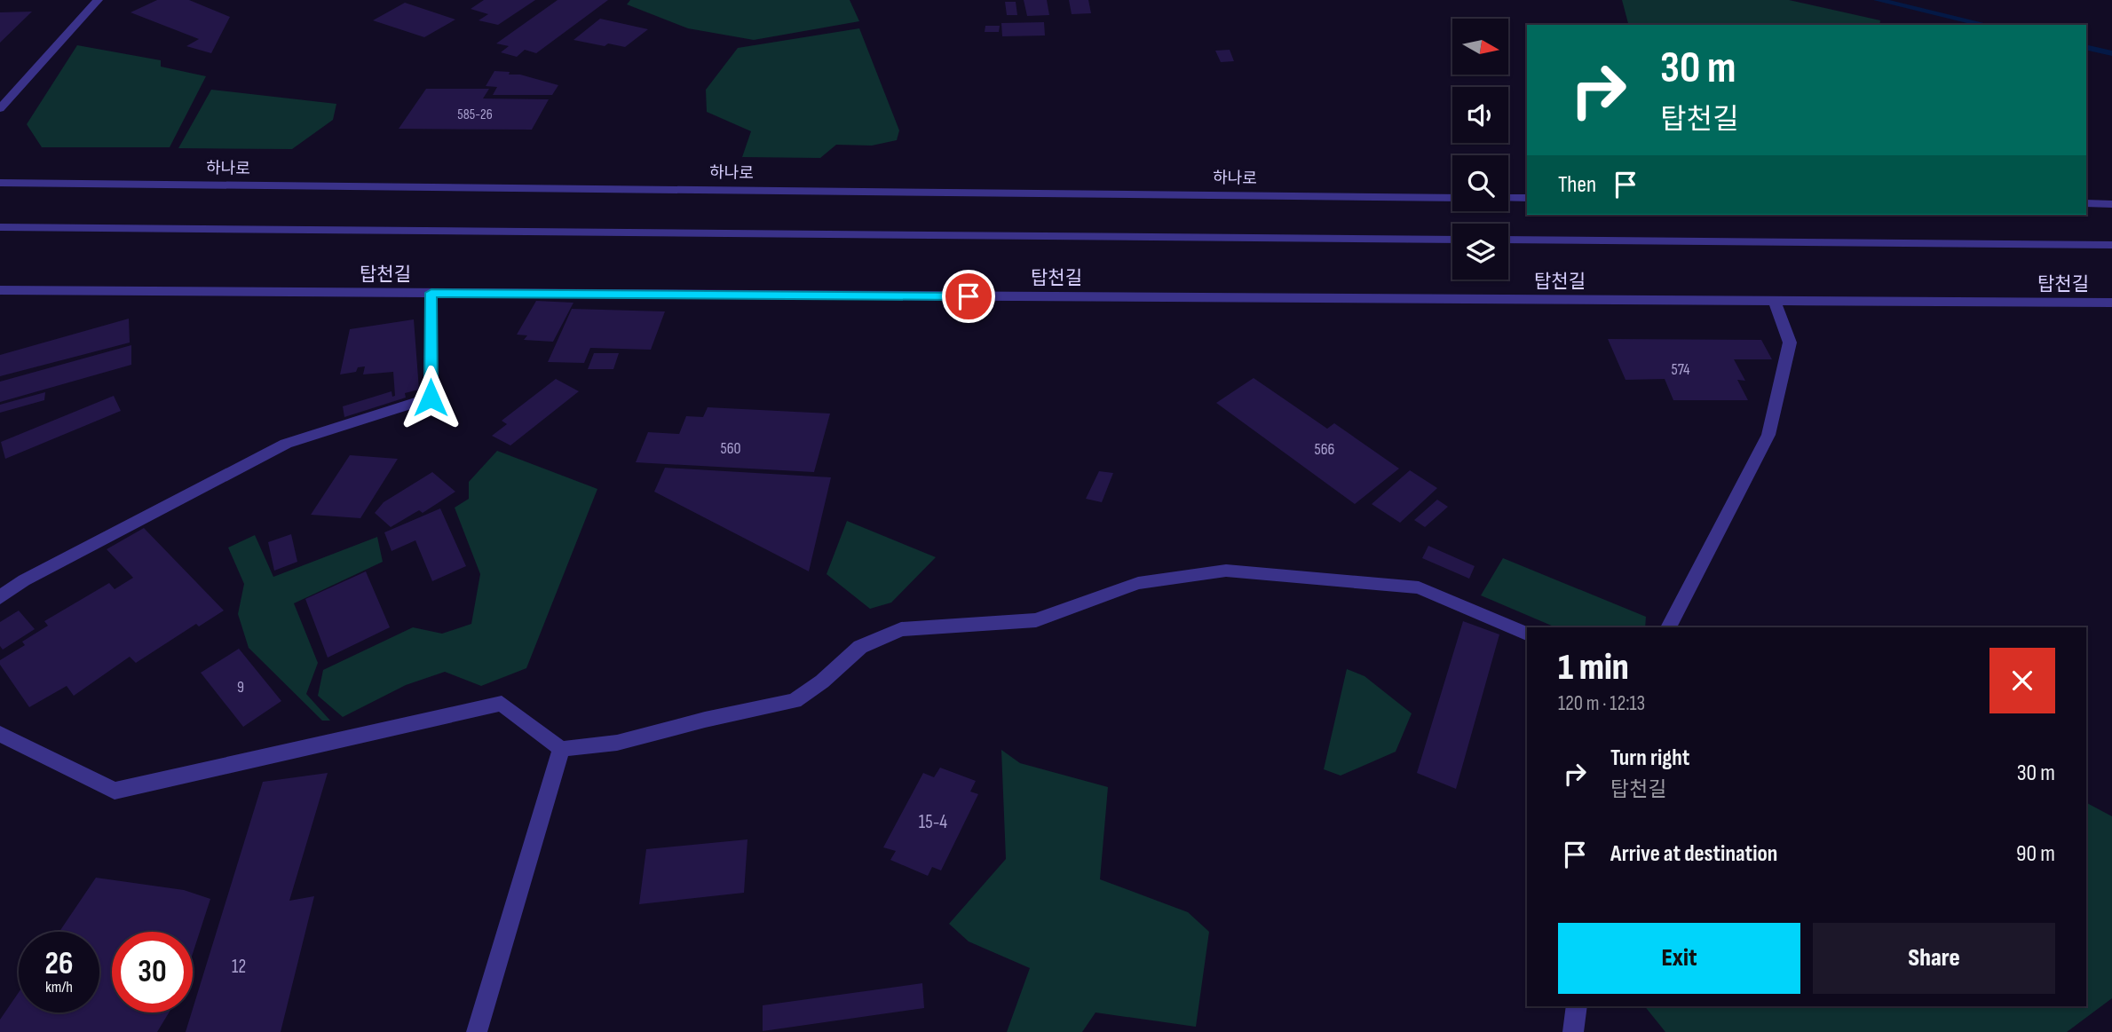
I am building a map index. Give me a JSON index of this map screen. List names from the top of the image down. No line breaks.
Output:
{"streets":{"street":["하나로","탑천길"]},"house_numbers":["585-26","574","560","566","9","15-4","12"],"north":"right","page":{"turn":["30 m","탑천길"],"then":"Then","heading":["1 min","120 m · 12:13"],"list":[{"name":"Turn right","note":"탑천길","value":"30 m"},{"name":"Arrive at destination","value":"90 m"}],"buttons":["Exit","Share"],"speed":"26 km/h","limit":"30"}}
